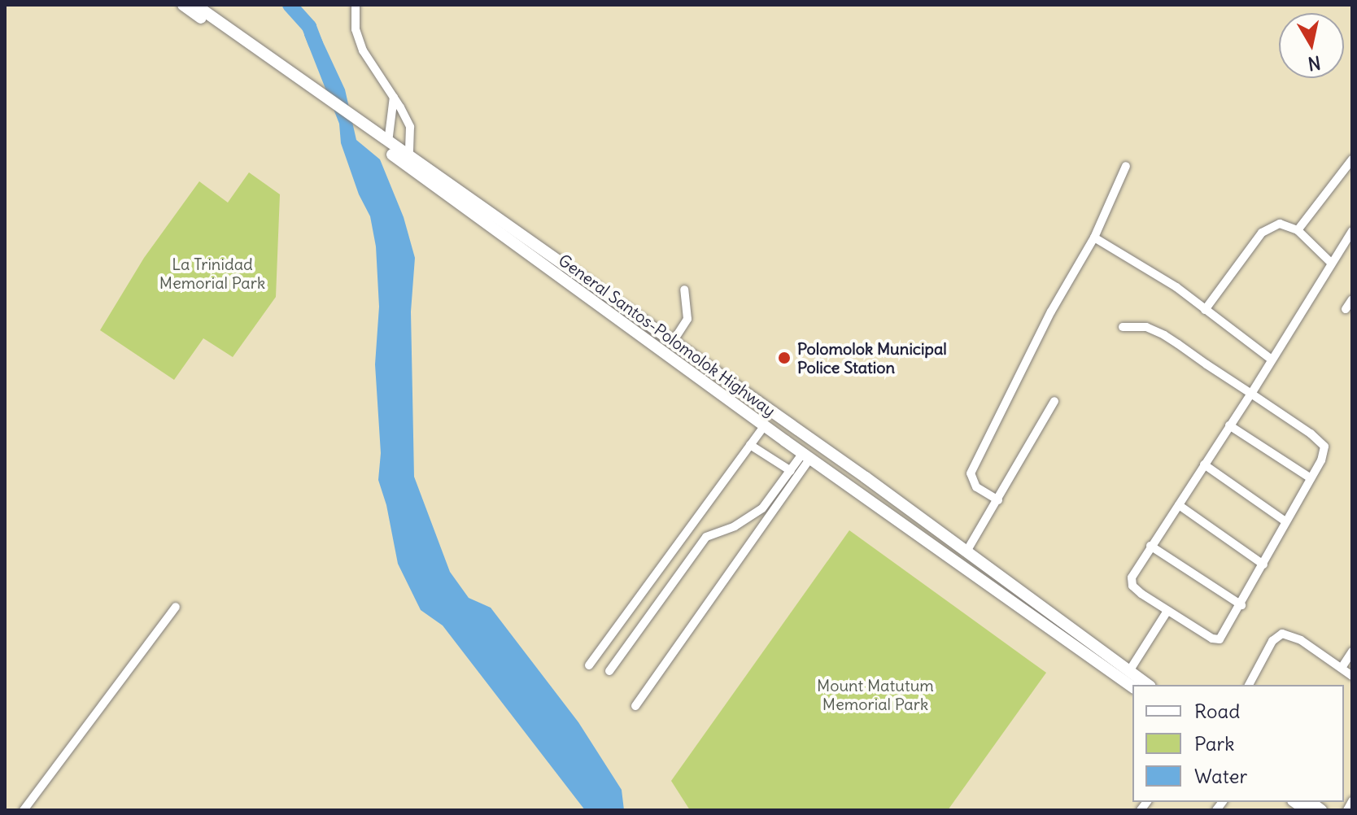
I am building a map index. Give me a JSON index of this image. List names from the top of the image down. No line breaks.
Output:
{"streets":{"highway":["General Santos-Polomolok Highway"]},"parks":["La Trinidad Memorial Park","Mount Matutum Memorial Park"],"places":["Polomolok Municipal Police Station"],"legend":["Road","Park","Water"],"north":"bottom"}
